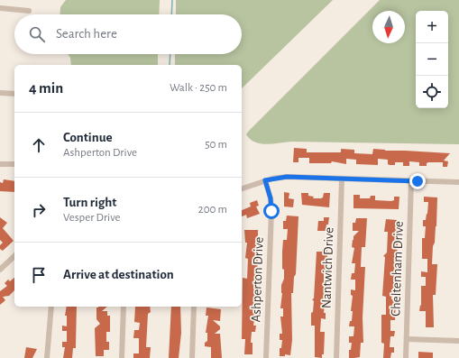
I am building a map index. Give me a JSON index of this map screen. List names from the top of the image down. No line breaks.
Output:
{"streets":{"street":["Nantwich Drive","Cheltenham Drive","Ashperton Drive"]},"north":"bottom","page":{"map_buttons":["+","−"],"search":"Search here","heading":["4 min","Walk · 250 m"],"list":[["Continue","Ashperton Drive","50 m"],["Turn right","Vesper Drive","200 m"],"Arrive at destination"]}}
